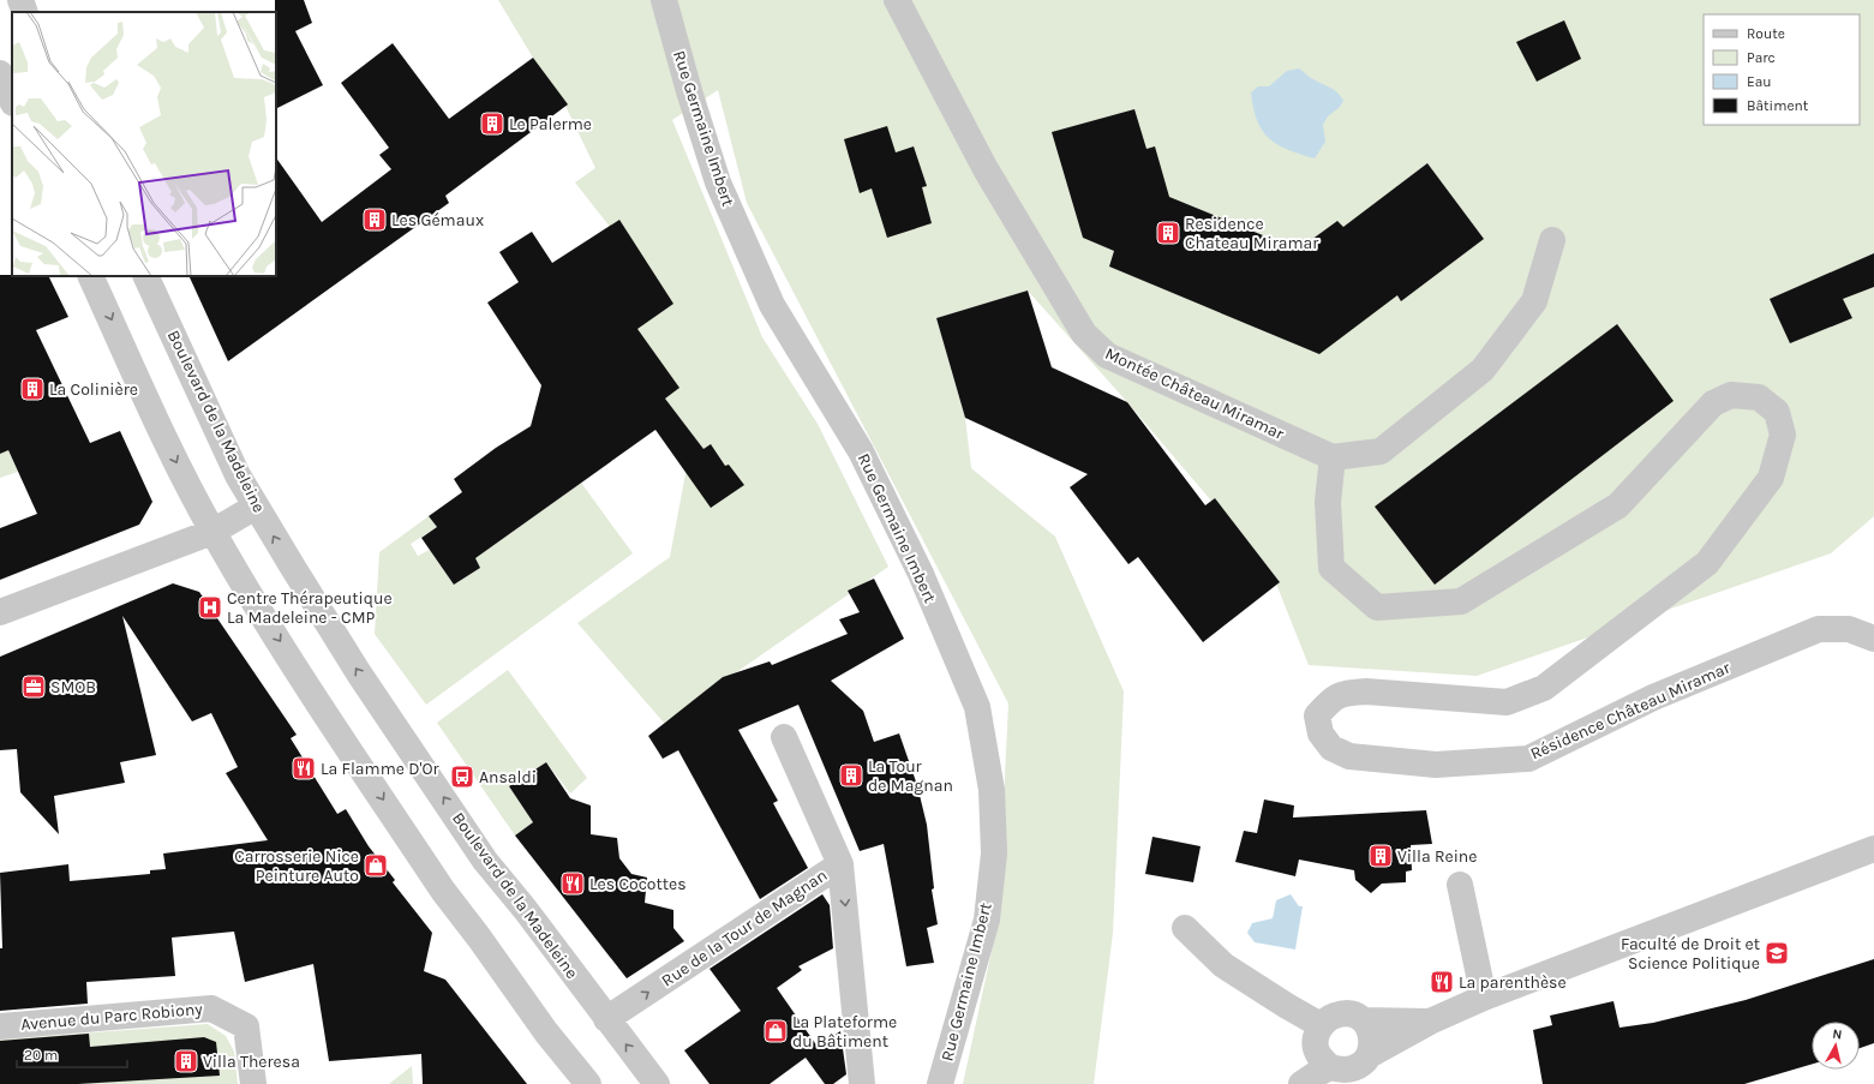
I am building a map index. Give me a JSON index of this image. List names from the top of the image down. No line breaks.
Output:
{"streets":{"street":["Rue Germaine Imbert","Montée Château Miramar","Boulevard de la Madeleine","Résidence Château Miramar","Rue de la Tour de Magnan","Avenue du Parc Robiony"]},"crossings":[["Montée Château Miramar","Résidence Château Miramar"],["Boulevard de la Madeleine","Rue de la Tour de Magnan"]],"places":{"building":["Le Palerme","Les Gémaux","Residence Chateau Miramar","La Colinière","La Tour de Magnan","Villa Reine","Villa Theresa"],"hospital":["Centre Thérapeutique La Madeleine - CMP"],"office":["SMOB"],"restaurant":["La Flamme D'Or","Les Cocottes","La parenthèse"],"bus stop":["Ansaldi"],"shop":["Carrosserie Nice Peinture Auto","La Plateforme du Bâtiment"],"school or university":["Faculté de Droit et Science Politique"]},"legend":["Route","Parc","Eau","Bâtiment"],"scale_bar":"20 m","north":"top"}
